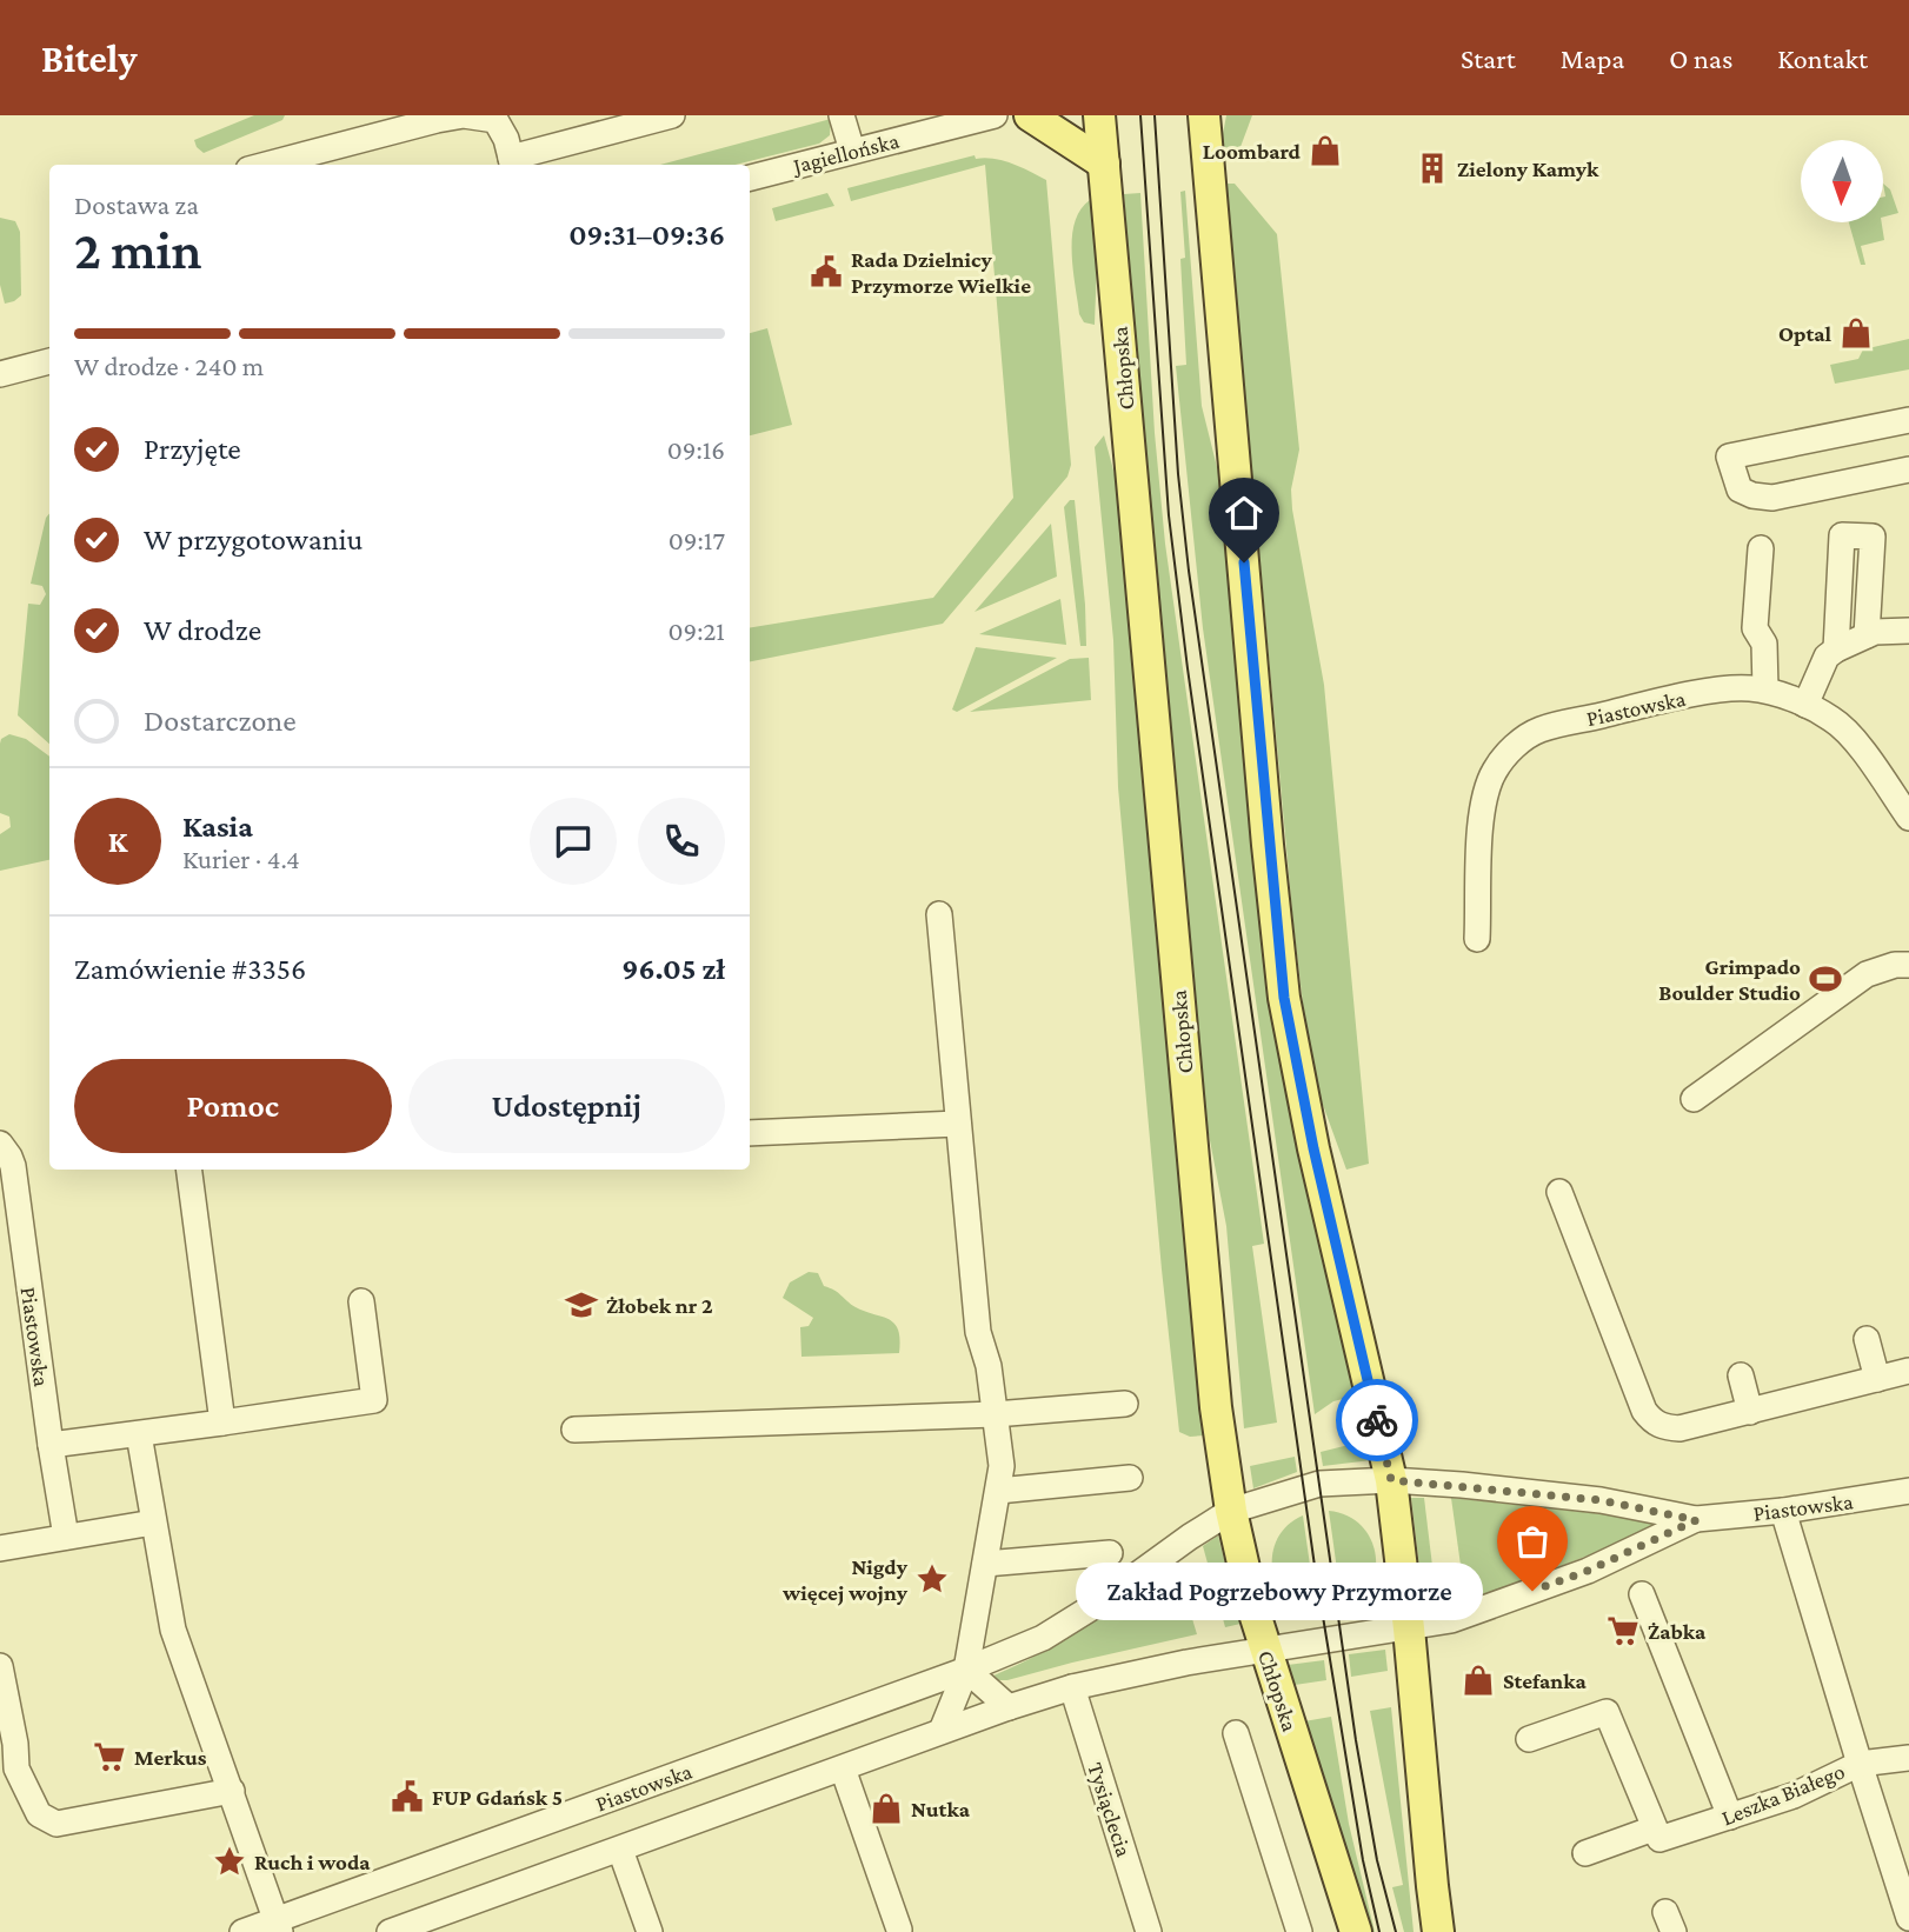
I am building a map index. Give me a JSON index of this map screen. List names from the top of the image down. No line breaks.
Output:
{"streets":{"main road":["Chłopska"],"street":["Jagiellońska","Piastowska","Leszka Białego","Tysiąclecia"]},"crossings":[["Chłopska","Piastowska"],["Piastowska","Tysiąclecia"]],"places":{"shop":["Loombard","Optal","Stefanka","Nutka"],"building":["Zielony Kamyk"],"public building":["Rada Dzielnicy Przymorze Wielkie","FUP Gdańsk 5"],"sports":["Grimpado Boulder Studio"],"school or university":["Żłobek nr 2"],"place":["Nigdy więcej wojny","Ruch i woda"],"other":["Zakład Pogrzebowy Przymorze"],"supermarket":["Żabka","Merkus"]},"north":"bottom","page":{"header":"Bitely","nav":["Start","Mapa","O nas","Kontakt"],"heading":["2 min","Dostawa za","09:31–09:36"],"panel":["Kasia","Kurier · 4.4","Zamówienie #3356","96.05 zł"],"bar":"W drodze · 240 m","list":[["Przyjęte","09:16"],["W przygotowaniu","09:17"],["W drodze","09:21"],"Dostarczone"],"round":"K","buttons":["Pomoc","Udostępnij"],"bubble":"Zakład Pogrzebowy Przymorze"}}
